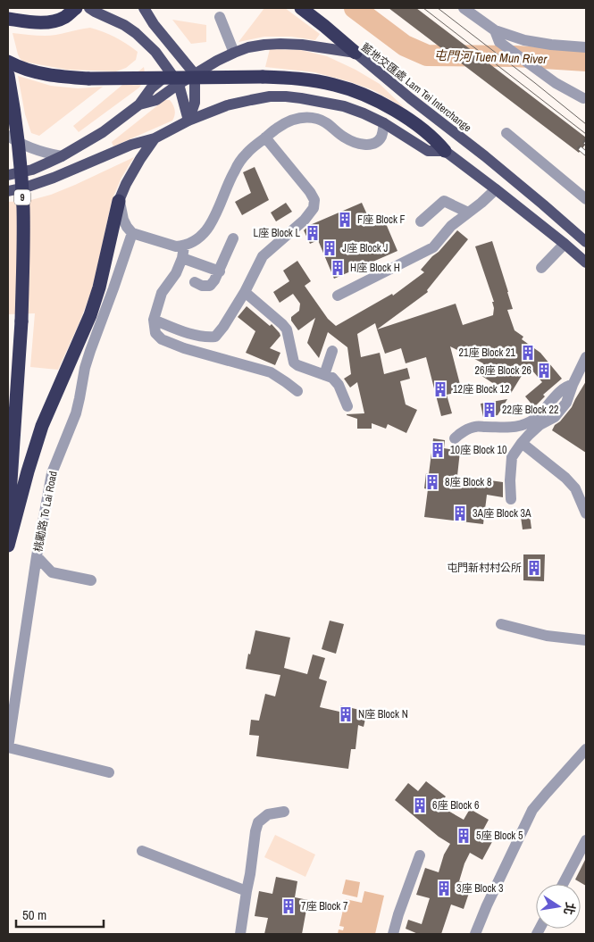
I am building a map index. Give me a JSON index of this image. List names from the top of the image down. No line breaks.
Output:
{"streets":{"highway":["9"],"main road":["藍地交匯處 Lam Tei Interchange"],"street":["桃勵路 To Lai Road"]},"water":["屯門河 Tuen Mun River"],"places":{"building":["F座 Block F","L座 Block L","J座 Block J","H座 Block H","21座 Block 21","26座 Block 26","12座 Block 12","22座 Block 22","10座 Block 10","8座 Block 8","3A座 Block 3A","屯門新村村公所","N座 Block N","6座 Block 6","5座 Block 5","3座 Block 3","7座 Block 7"]},"scale_bar":"50 m","north":"right"}
